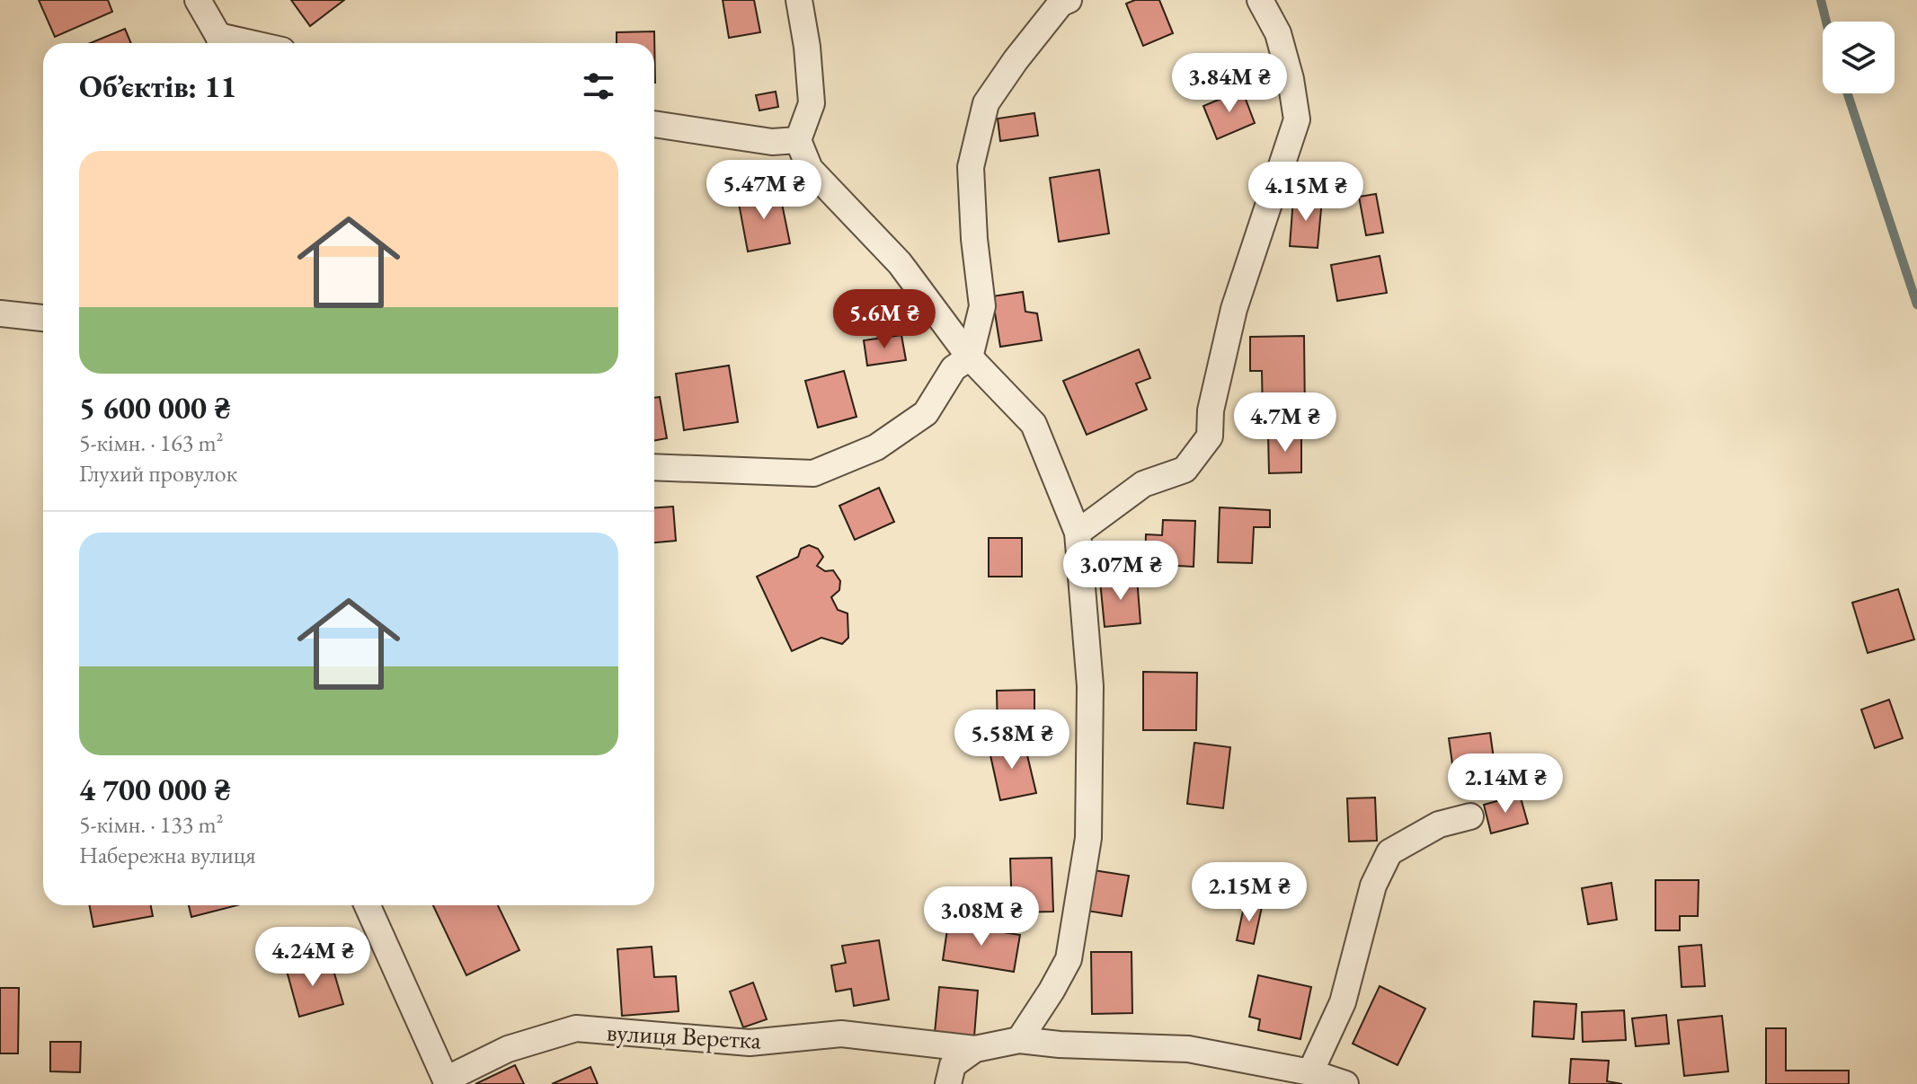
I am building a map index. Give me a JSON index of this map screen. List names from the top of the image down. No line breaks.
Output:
{"streets":{"street":["вулиця Веретка"]},"page":{"heading":"Об’єктів: 11","price":["3.84M ₴","5.47M ₴","4.15M ₴","5.6M ₴","4.7M ₴","3.07M ₴","5.58M ₴","2.14M ₴","2.15M ₴","3.08M ₴","4.24M ₴"],"list":[{"name":"5 600 000 ₴","note":"5-кімн. · 163 m² · Глухий провулок"},{"name":"4 700 000 ₴","note":"5-кімн. · 133 m² · Набережна вулиця"}]}}
